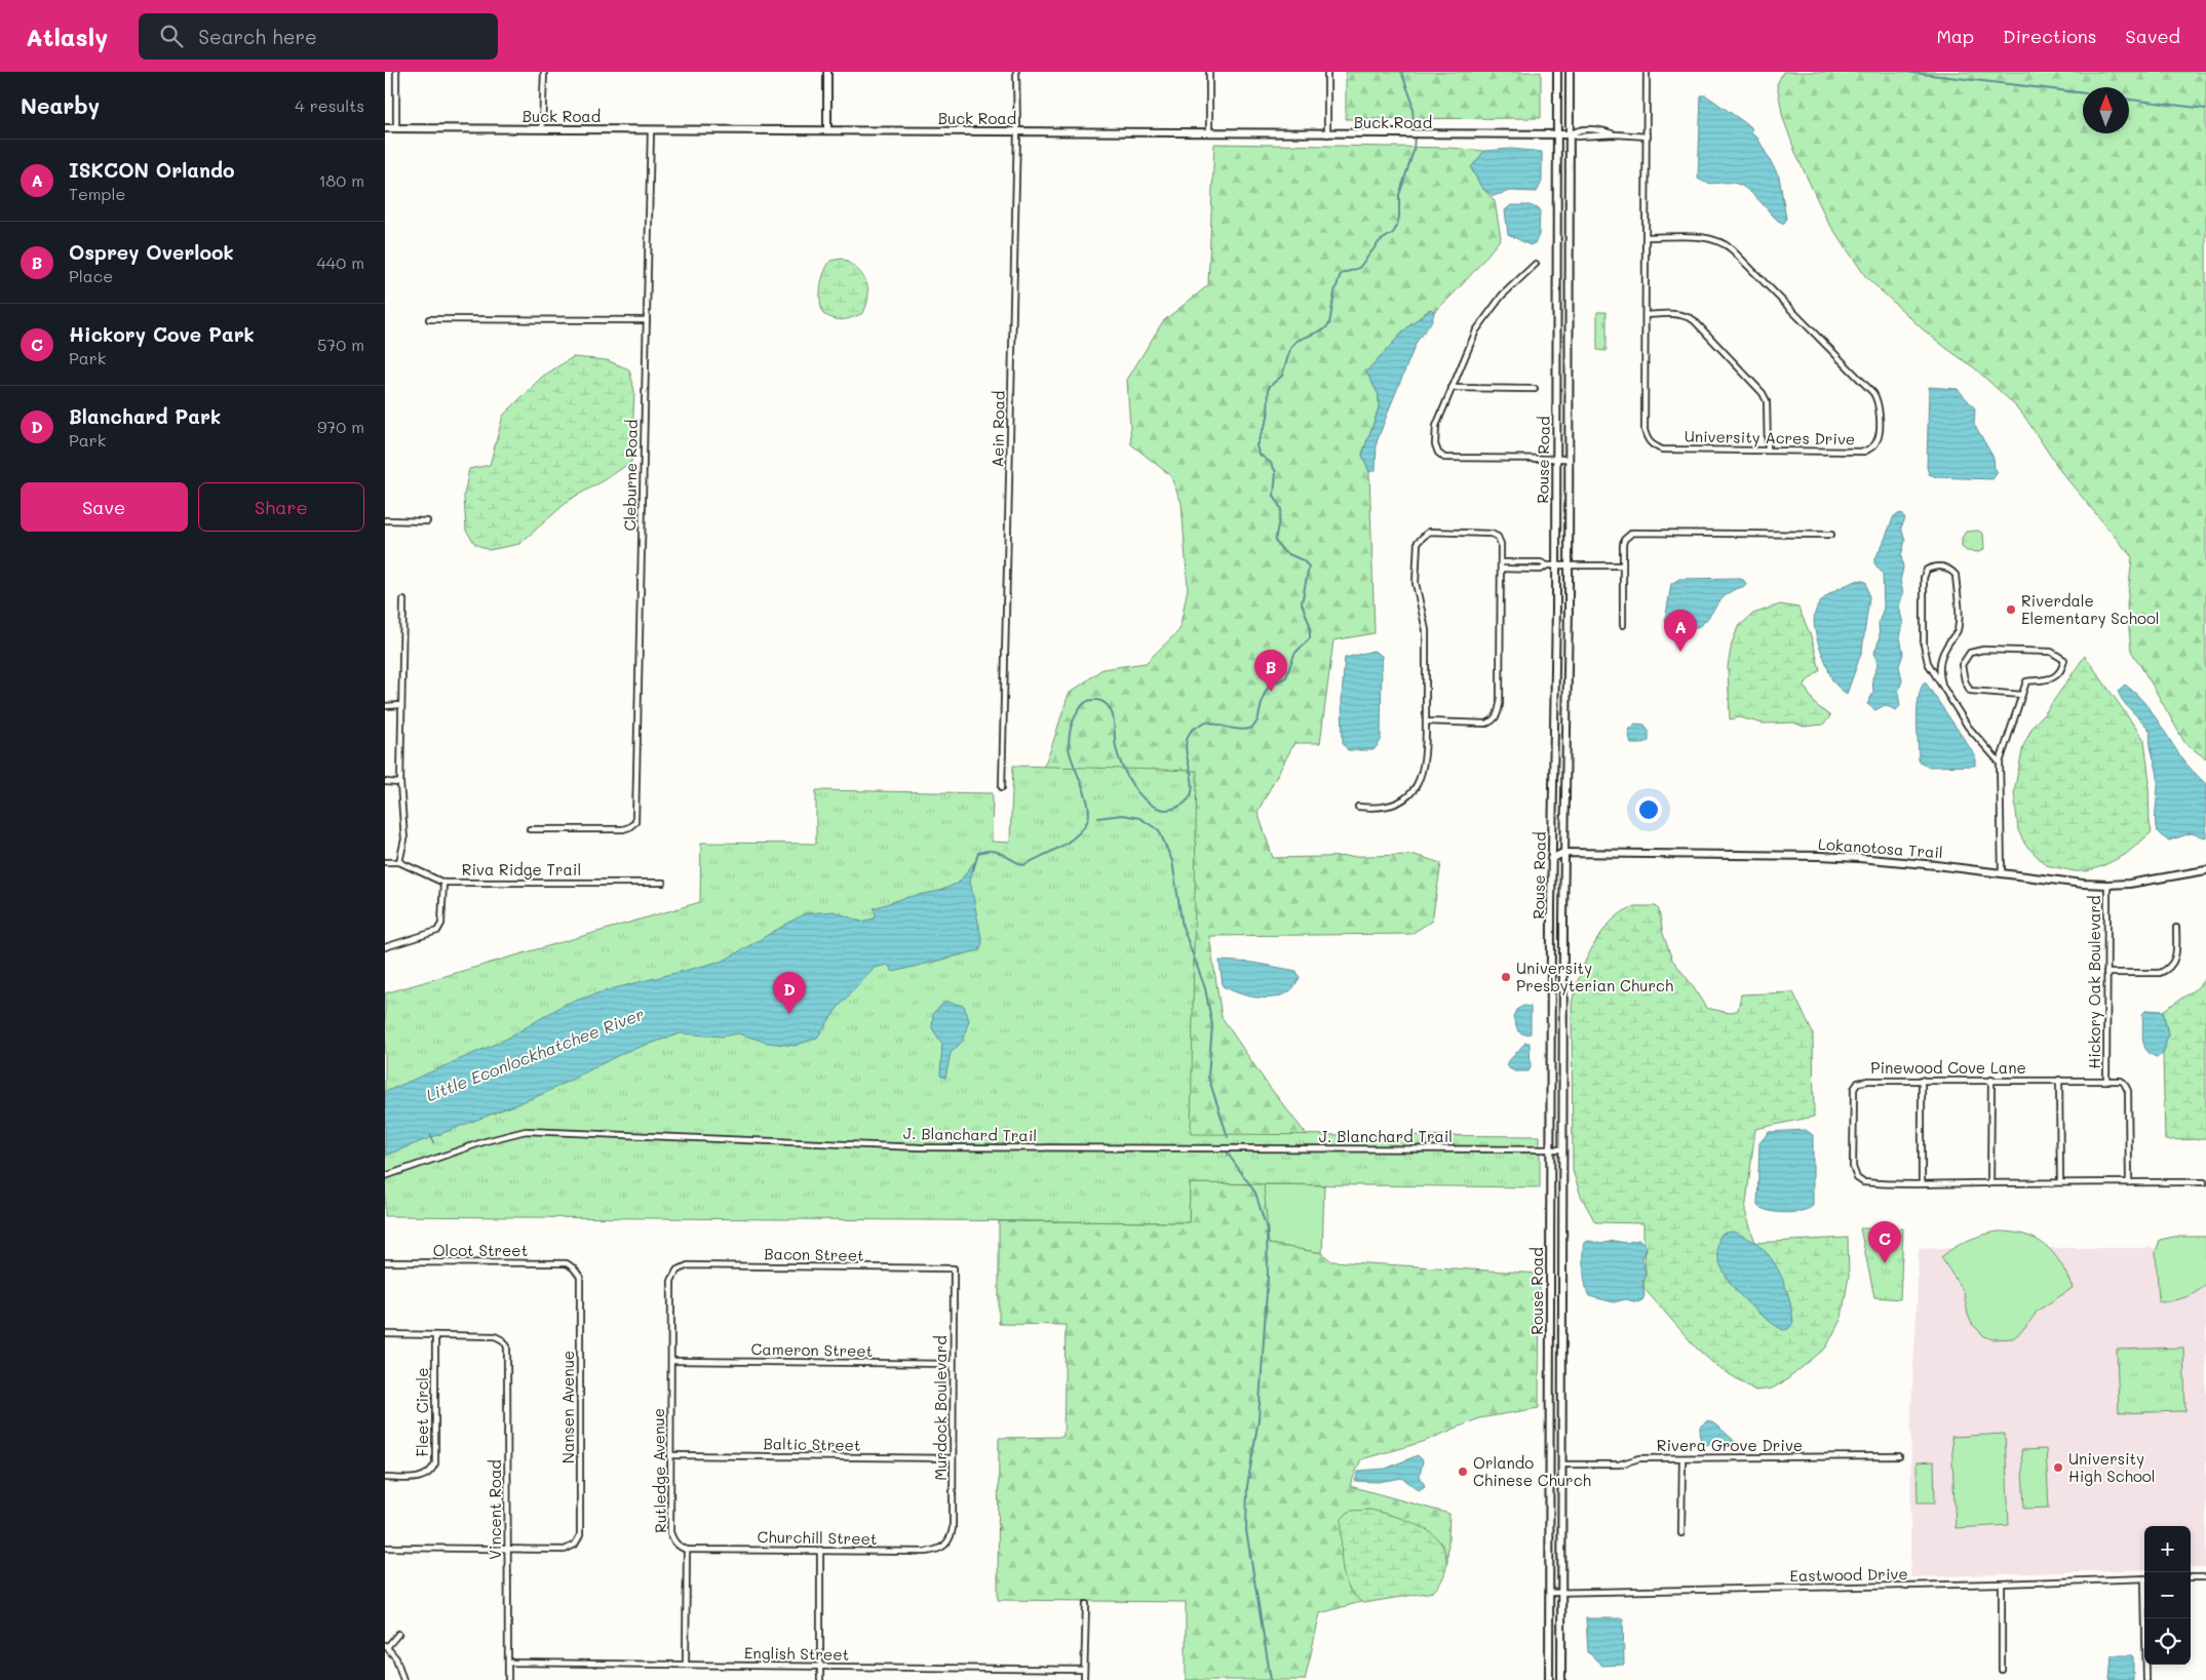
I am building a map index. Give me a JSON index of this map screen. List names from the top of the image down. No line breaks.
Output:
{"streets":{"street":["Buck Road","Aein Road","University Acres Drive","Rouse Road","Cleburne Road","Lokanotosa Trail","Riva Ridge Trail","Hickory Oak Boulevard","Pinewood Cove Lane","J. Blanchard Trail","Olcot Street","Bacon Street","Cameron Street","Nansen Avenue","Murdock Boulevard","Fleet Circle","Baltic Street","Rivera Grove Drive","Rutledge Avenue","Vincent Road","Churchill Street","Eastwood Drive","English Street"]},"crossings":[["Buck Road","Aein Road"],["Buck Road","University Acres Drive"],["Buck Road","Rouse Road"],["Buck Road","Cleburne Road"],["Rouse Road","Lokanotosa Trail"],["Rouse Road","J. Blanchard Trail"],["Rouse Road","Rivera Grove Drive"],["Rouse Road","Eastwood Drive"],["Lokanotosa Trail","Hickory Oak Boulevard"],["Hickory Oak Boulevard","Pinewood Cove Lane"],["Olcot Street","Nansen Avenue"],["Bacon Street","Murdock Boulevard"],["Bacon Street","Rutledge Avenue"],["Cameron Street","Murdock Boulevard"],["Cameron Street","Rutledge Avenue"],["Nansen Avenue","Vincent Road"],["Murdock Boulevard","Baltic Street"],["Murdock Boulevard","Churchill Street"],["Fleet Circle","Vincent Road"],["Baltic Street","Rutledge Avenue"],["Rutledge Avenue","Churchill Street"],["Vincent Road","English Street"]],"water":["Little Econlockhatchee River"],"places":["Riverdale Elementary School","University Presbyterian Church","University High School","Orlando Chinese Church"],"north":"top","page":{"header":"Atlasly","search":"Search here","nav":["Map","Directions","Saved"],"heading":["Nearby","4 results"],"list":[{"mark":"A","name":"ISKCON Orlando","note":"Temple","value":"180 m"},{"mark":"B","name":"Osprey Overlook","note":"Place","value":"440 m"},{"mark":"C","name":"Hickory Cove Park","note":"Park","value":"570 m"},{"mark":"D","name":"Blanchard Park","note":"Park","value":"970 m"}],"buttons":["Save","Share"],"pins":["A","B","D","C"],"map_buttons":["+","−"]}}
